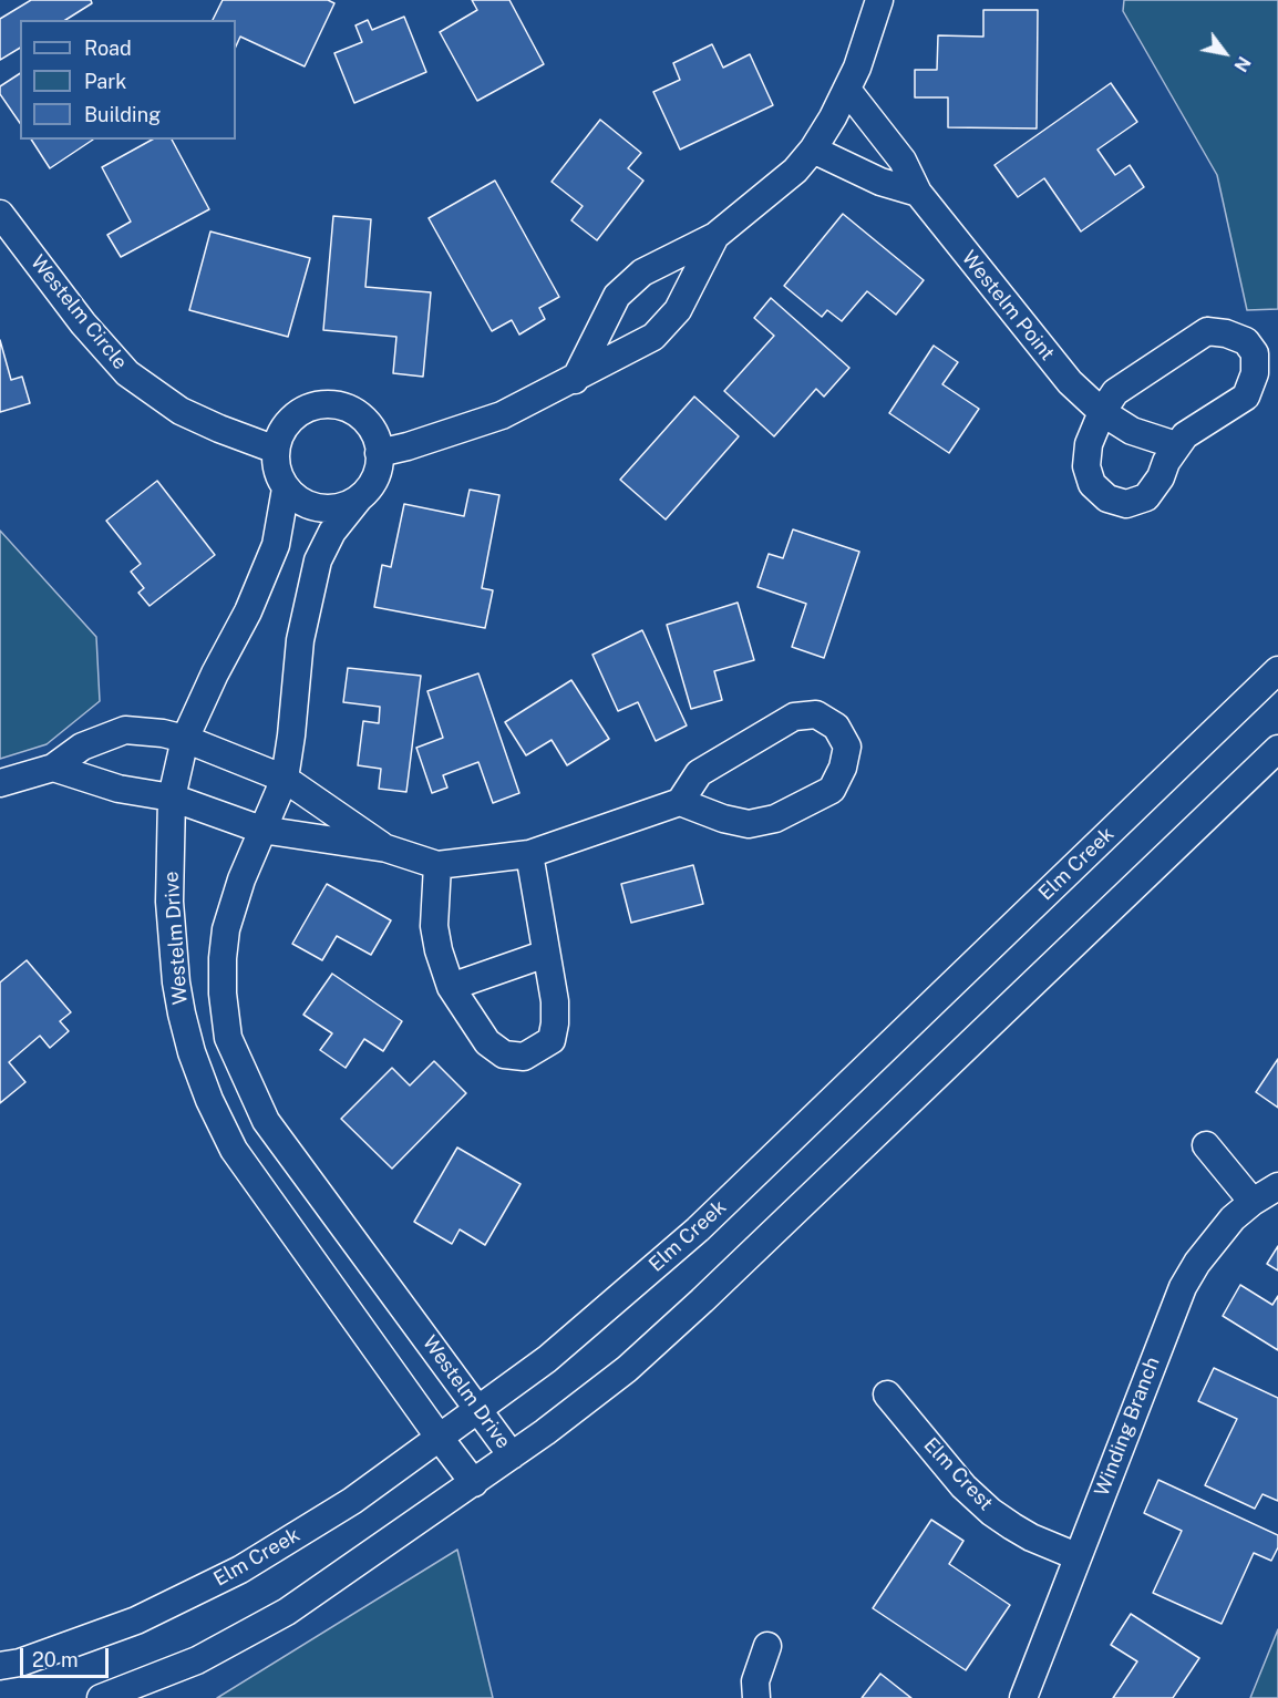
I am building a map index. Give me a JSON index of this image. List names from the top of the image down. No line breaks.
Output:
{"streets":{"street":["Westelm Point","Westelm Circle","Elm Creek","Westelm Drive","Winding Branch","Elm Crest"]},"crossings":[["Westelm Circle","Westelm Drive"],["Elm Creek","Westelm Drive"],["Winding Branch","Elm Crest"]],"legend":["Road","Park","Building"],"scale_bar":"20 m","north":"bottom right"}
